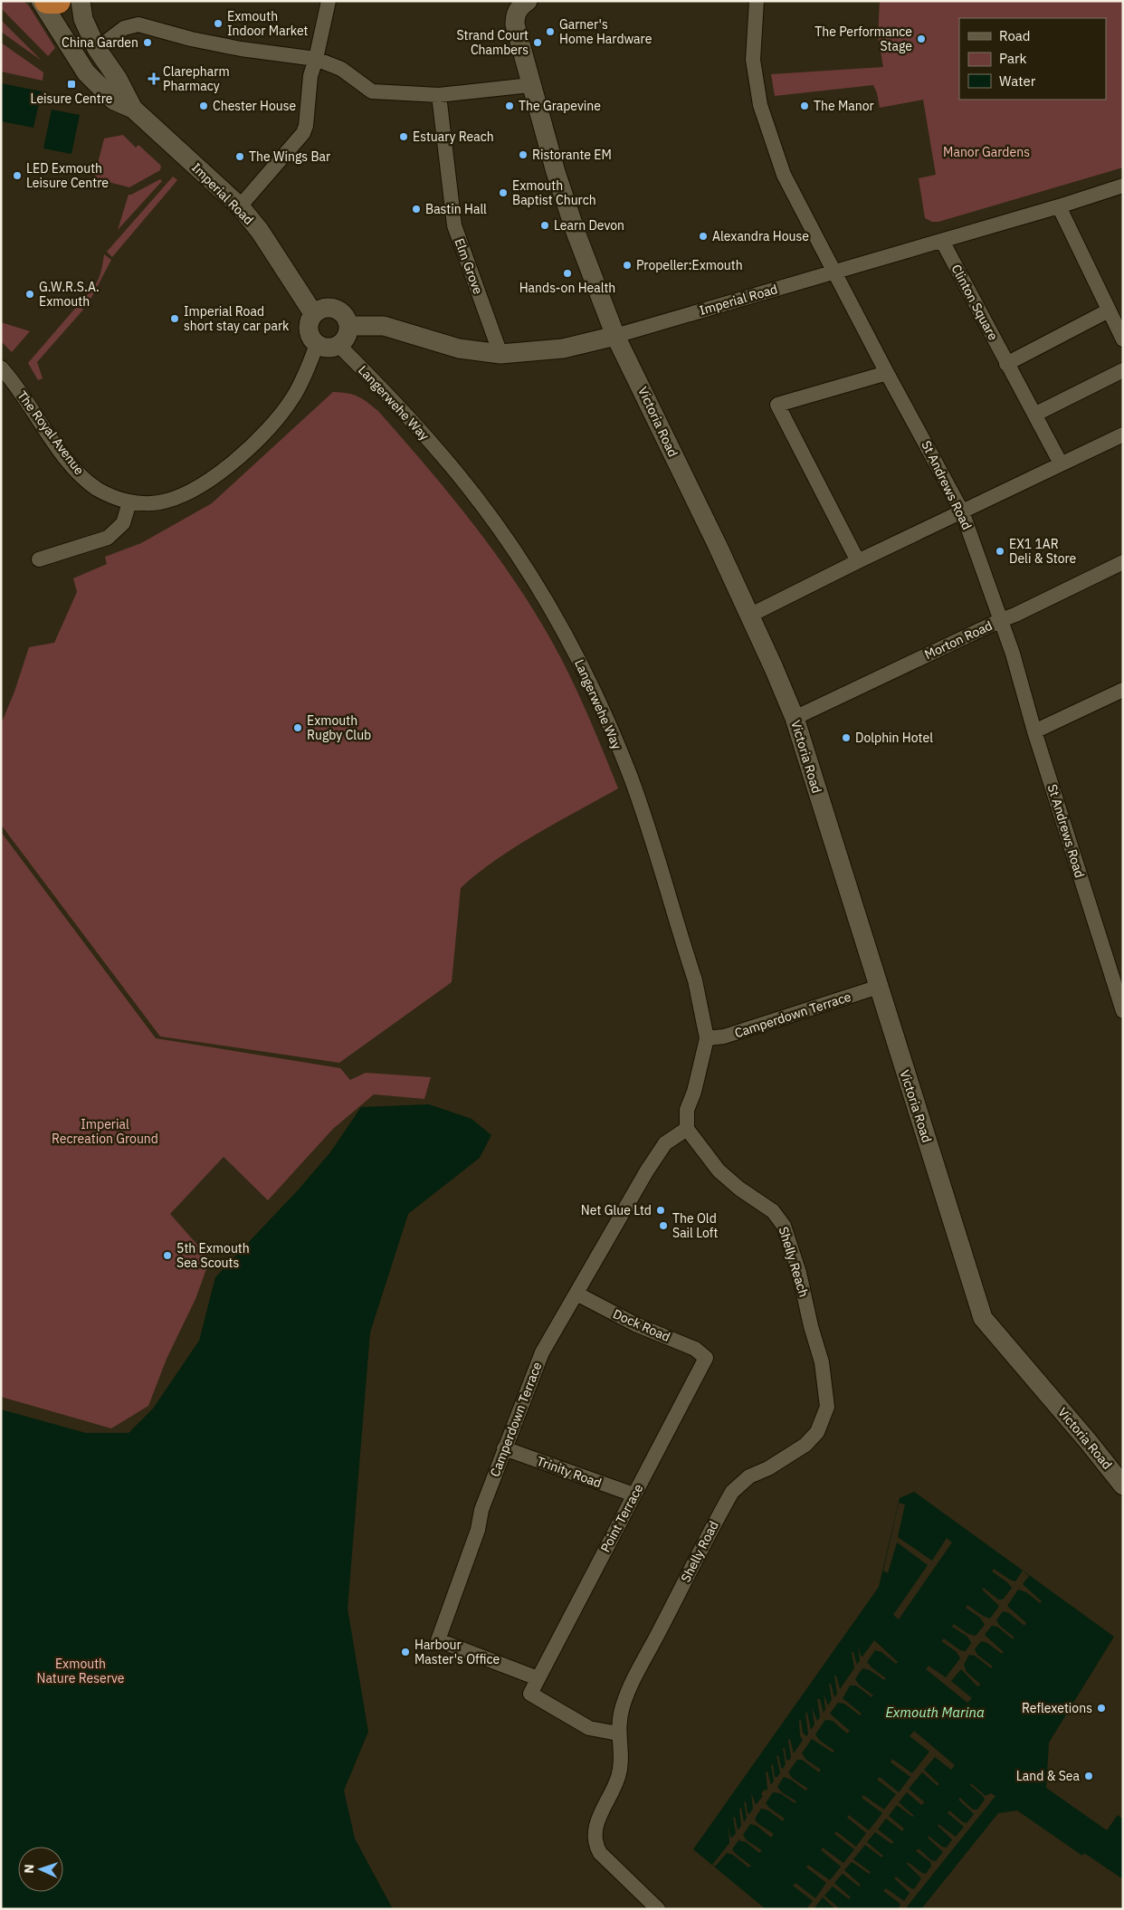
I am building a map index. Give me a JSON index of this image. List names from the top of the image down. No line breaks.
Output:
{"streets":{"street":["Imperial Road","Elm Grove","Clinton Square","Langerwehe Way","Victoria Road","The Royal Avenue","St Andrews Road","Morton Road","Camperdown Terrace","Shelly Reach","Dock Road","Trinity Road","Point Terrace","Shelly Road"]},"crossings":[["Imperial Road","Elm Grove"],["Imperial Road","Clinton Square"],["Imperial Road","Langerwehe Way"],["Imperial Road","Victoria Road"],["Imperial Road","The Royal Avenue"],["Imperial Road","St Andrews Road"],["Langerwehe Way","The Royal Avenue"],["Langerwehe Way","Camperdown Terrace"],["Langerwehe Way","Shelly Reach"],["Victoria Road","Morton Road"],["Victoria Road","Camperdown Terrace"],["St Andrews Road","Morton Road"],["Camperdown Terrace","Shelly Reach"],["Camperdown Terrace","Dock Road"],["Camperdown Terrace","Trinity Road"],["Camperdown Terrace","Point Terrace"],["Shelly Reach","Shelly Road"],["Dock Road","Point Terrace"],["Trinity Road","Point Terrace"]],"water":["Exmouth Marina"],"parks":["Manor Gardens","Imperial Recreation Ground","Exmouth Nature Reserve"],"places":{"other":["Exmouth Indoor Market","Garner's Home Hardware","The Performance Stage","China Garden","Strand Court Chambers","Chester House","The Grapevine","The Manor","Estuary Reach","Ristorante EM","The Wings Bar","LED Exmouth Leisure Centre","Exmouth Baptist Church","Bastin Hall","Learn Devon","Alexandra House","Propeller:Exmouth","Hands-on Health","G.W.R.S.A. Exmouth","Imperial Road short stay car park","EX1 1AR Deli & Store","Exmouth Rugby Club","Dolphin Hotel","Net Glue Ltd","The Old Sail Loft","5th Exmouth Sea Scouts","Harbour Master's Office","Reflexetions","Land & Sea"],"health":["Clarepharm Pharmacy"],"transit":["Leisure Centre"]},"legend":["Road","Park","Water"],"north":"left"}
